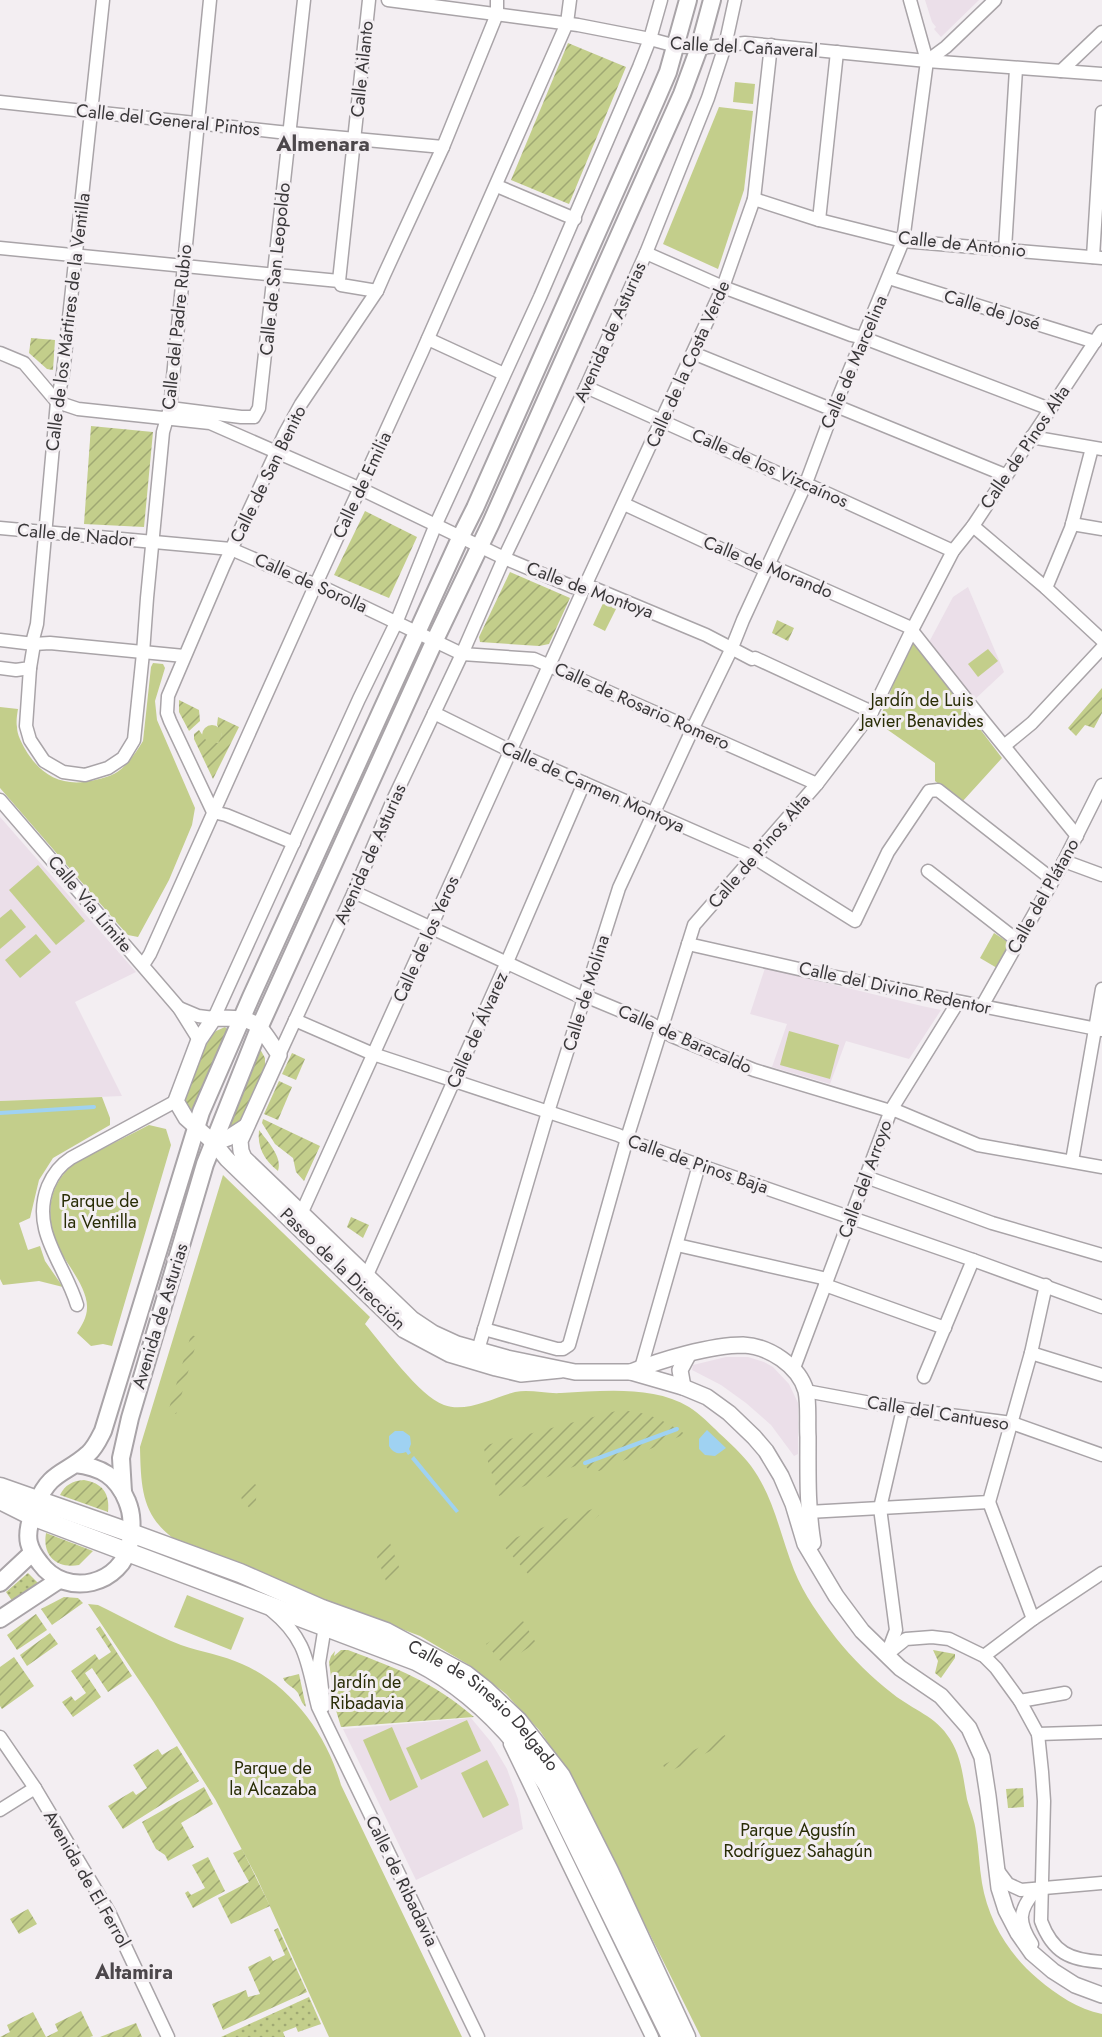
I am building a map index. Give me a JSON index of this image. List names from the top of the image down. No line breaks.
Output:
{"streets":{"main road":["Avenida de Asturias","Calle de Sinesio Delgado"],"street":["Calle del Cañaveral","Calle Ailanto","Calle del General Pintos","Calle de Antonio","Calle de San Leopoldo","Calle de José","Calle de los Mártires de la Ventilla","Calle del Padre Rubio","Calle de Marcelina","Calle de la Costa Verde","Calle de Pinos Alta","Calle de los Vizcaínos","Calle de San Benito","Calle de Emilia","Calle de Nador","Calle de Morando","Calle de Sorolla","Calle de Montoya","Calle de Rosario Romero","Calle de Carmen Montoya","Calle del Plátano","Calle Vía Límite","Calle de los Yeros","Calle del Divino Redentor","Calle de Molina","Calle de Álvarez","Calle de Baracaldo","Calle de Pinos Baja","Calle del Arroyo","Paseo de la Dirección","Calle del Cantueso","Avenida de El Ferrol","Calle de Ribadavia"]},"crossings":[["Calle del Cañaveral","Avenida de Asturias"],["Calle del Cañaveral","Calle de Marcelina"],["Calle del Cañaveral","Calle de la Costa Verde"],["Calle del Cañaveral","Calle de San Benito"],["Calle del Cañaveral","Calle de Emilia"],["Calle Ailanto","Calle del General Pintos"],["Calle del General Pintos","Calle de San Leopoldo"],["Calle del General Pintos","Calle de los Mártires de la Ventilla"],["Calle del General Pintos","Calle del Padre Rubio"],["Calle del General Pintos","Calle de San Benito"],["Calle de Antonio","Calle de Marcelina"],["Calle de Antonio","Calle de la Costa Verde"],["Calle de San Leopoldo","Calle del Padre Rubio"],["Calle de San Leopoldo","Calle de Montoya"],["Calle de José","Calle de Marcelina"],["Calle de José","Calle de Pinos Alta"],["Calle de los Mártires de la Ventilla","Calle del Padre Rubio"],["Calle de los Mártires de la Ventilla","Calle de Nador"],["Calle del Padre Rubio","Calle de Nador"],["Calle del Padre Rubio","Calle de Sorolla"],["Calle del Padre Rubio","Calle de Montoya"],["Avenida de Asturias","Calle de los Vizcaínos"],["Avenida de Asturias","Calle de Montoya"],["Avenida de Asturias","Calle de Rosario Romero"],["Avenida de Asturias","Calle de Carmen Montoya"],["Avenida de Asturias","Calle de Baracaldo"],["Avenida de Asturias","Calle de Pinos Baja"],["Avenida de Asturias","Paseo de la Dirección"],["Calle de Marcelina","Calle de los Vizcaínos"],["Calle de Marcelina","Calle de Morando"],["Calle de Marcelina","Calle de Montoya"],["Calle de Marcelina","Calle de Molina"],["Calle de la Costa Verde","Calle de los Vizcaínos"],["Calle de la Costa Verde","Calle de Morando"],["Calle de la Costa Verde","Calle de Montoya"],["Calle de la Costa Verde","Calle de Rosario Romero"],["Calle de la Costa Verde","Calle de los Yeros"],["Calle de Pinos Alta","Calle de los Vizcaínos"],["Calle de Pinos Alta","Calle de Morando"],["Calle de Pinos Alta","Calle de Montoya"],["Calle de Pinos Alta","Calle de Rosario Romero"],["Calle de Pinos Alta","Calle de Carmen Montoya"],["Calle de Pinos Alta","Calle del Divino Redentor"],["Calle de Pinos Alta","Calle de Molina"],["Calle de Pinos Alta","Calle de Baracaldo"],["Calle de Pinos Alta","Calle de Pinos Baja"],["Calle de San Benito","Calle de Emilia"],["Calle de San Benito","Calle de Sorolla"],["Calle de San Benito","Calle de Montoya"],["Calle de Emilia","Calle de Sorolla"],["Calle de Emilia","Calle de Montoya"],["Calle de Emilia","Calle Vía Límite"],["Calle de Nador","Calle de Sorolla"],["Calle de Morando","Calle del Plátano"],["Calle de Montoya","Calle de Molina"],["Calle de Rosario Romero","Calle de los Yeros"],["Calle de Rosario Romero","Calle de Molina"],["Calle de Carmen Montoya","Calle del Plátano"],["Calle de Carmen Montoya","Calle de los Yeros"],["Calle de Carmen Montoya","Calle de Molina"],["Calle de Carmen Montoya","Calle de Álvarez"],["Calle del Plátano","Calle del Divino Redentor"],["Calle de los Yeros","Calle de Baracaldo"],["Calle de los Yeros","Calle de Pinos Baja"],["Calle de los Yeros","Paseo de la Dirección"],["Calle del Divino Redentor","Calle del Arroyo"],["Calle de Molina","Calle de Baracaldo"],["Calle de Molina","Calle de Pinos Baja"],["Calle de Molina","Paseo de la Dirección"],["Calle de Álvarez","Calle de Baracaldo"],["Calle de Álvarez","Calle de Pinos Baja"],["Calle de Álvarez","Paseo de la Dirección"],["Calle de Baracaldo","Calle del Arroyo"],["Calle de Pinos Baja","Calle del Arroyo"],["Calle del Arroyo","Paseo de la Dirección"],["Paseo de la Dirección","Calle del Cantueso"],["Calle de Sinesio Delgado","Calle de Ribadavia"]],"districts":["Almenara","Altamira"],"parks":["Jardín de Luis Javier Benavides","Parque de la Ventilla","Jardín de Ribadavia","Parque de la Alcazaba","Parque Agustín Rodríguez Sahagún"]}
